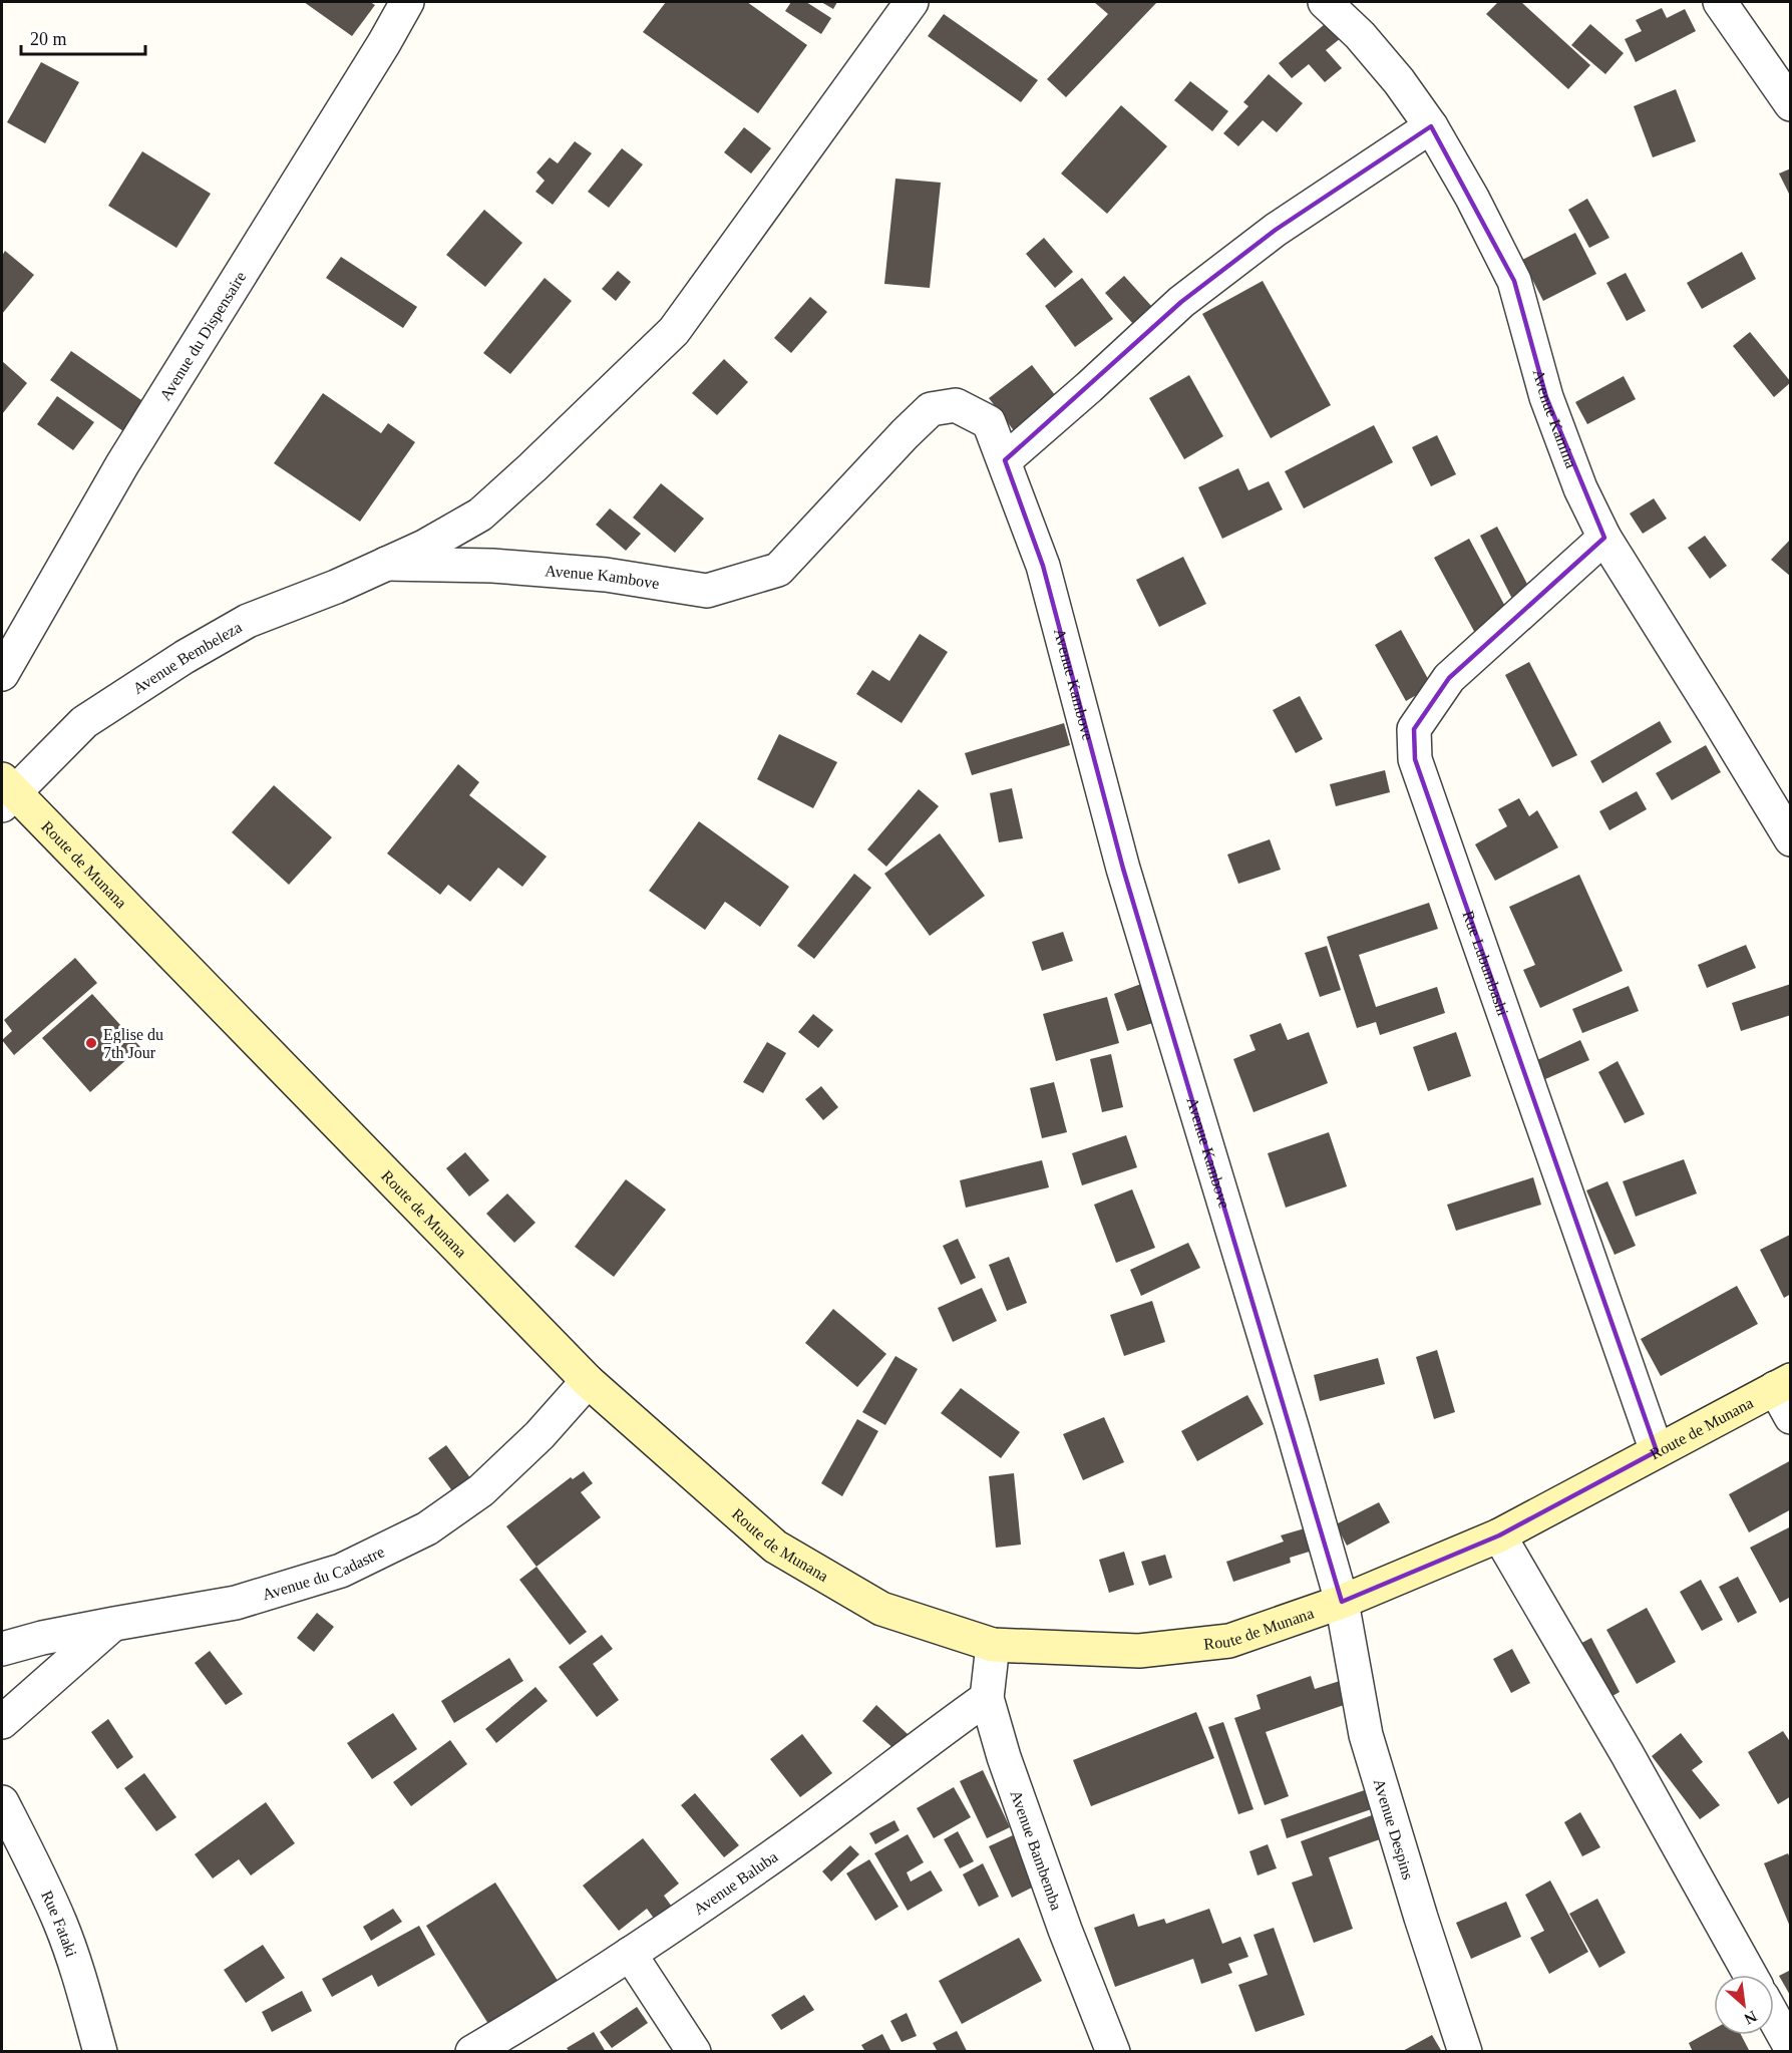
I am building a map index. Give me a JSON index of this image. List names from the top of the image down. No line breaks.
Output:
{"streets":{"main road":["Route de Munana"],"street":["Avenue du Dispensaire","Avenue Kamina","Avenue Kambove","Avenue Bembeleza","Rue Lubumbashi","Avenue du Cadastre","Avenue Despins","Avenue Bambemba","Avenue Baluba","Rue Fataki"]},"crossings":[["Avenue Kamina","Rue Lubumbashi"],["Avenue Kambove","Avenue Bembeleza"],["Avenue Kambove","Route de Munana"],["Avenue Kambove","Avenue Despins"],["Avenue Bembeleza","Route de Munana"],["Route de Munana","Rue Lubumbashi"],["Route de Munana","Avenue du Cadastre"],["Route de Munana","Avenue Despins"],["Route de Munana","Avenue Bambemba"],["Avenue Bambemba","Avenue Baluba"]],"places":["Eglise du 7th Jour"],"scale_bar":"20 m","north":"bottom right"}
